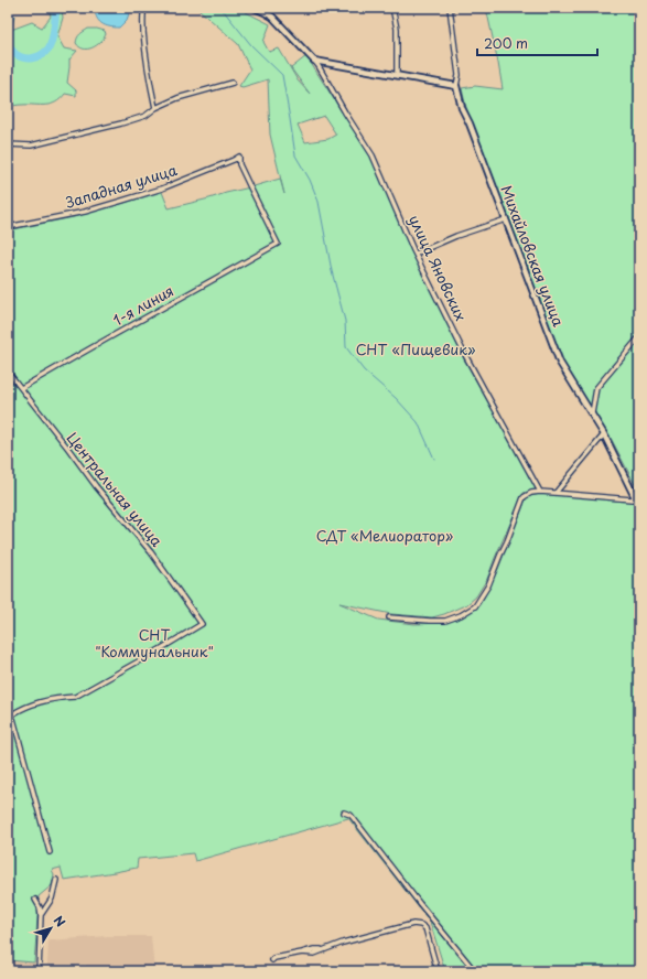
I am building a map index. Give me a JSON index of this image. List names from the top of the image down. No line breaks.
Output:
{"streets":{"street":["Западная улица","Михайловская улица","улица Яновских","1-я линия","Центральная улица"]},"crossings":[["Западная улица","1-я линия"],["1-я линия","Центральная улица"]],"parks":["СНТ «Пищевик»","СДТ «Мелиоратор»","СНТ \"Коммунальник\""],"scale_bar":"200 m","north":"top right"}
